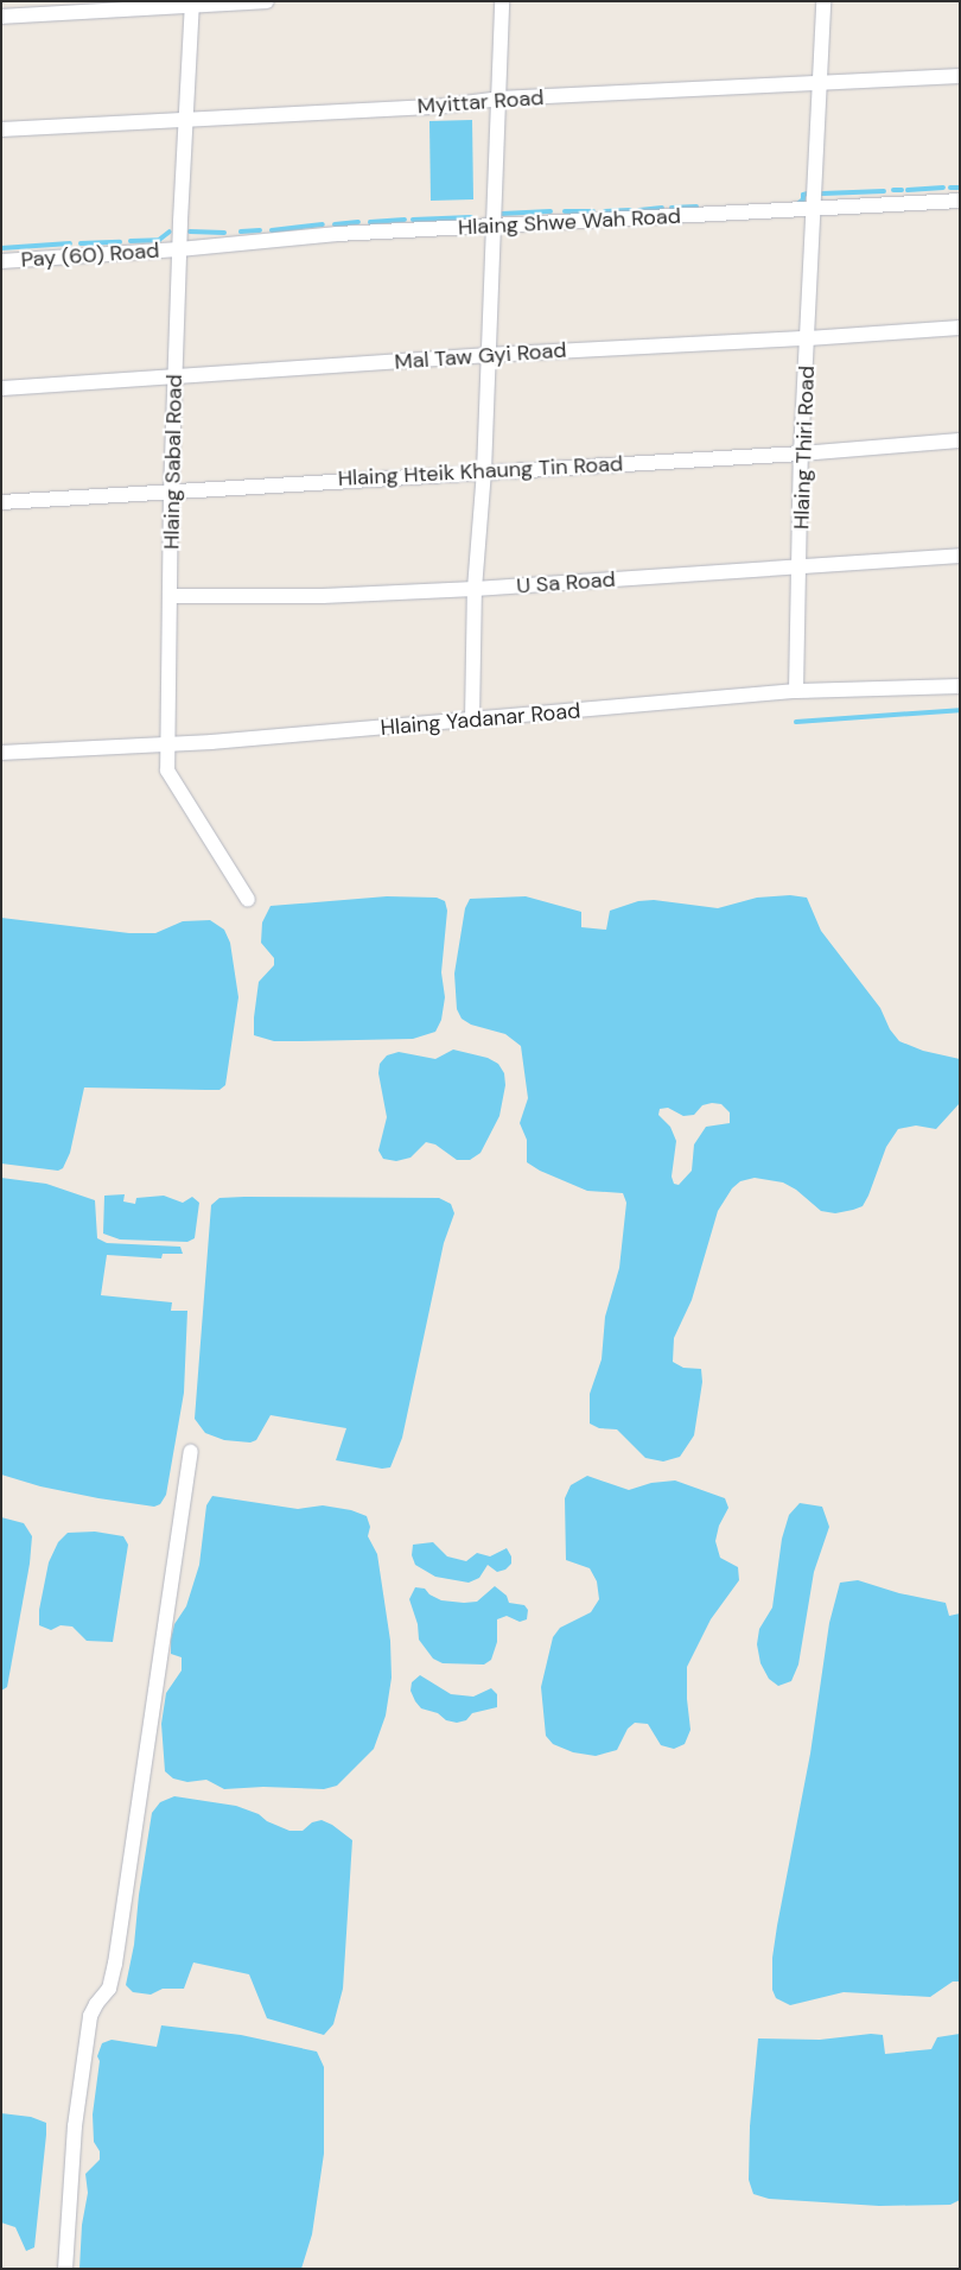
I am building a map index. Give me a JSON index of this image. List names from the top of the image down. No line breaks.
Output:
{"streets":{"street":["Myittar Road","Hlaing Shwe Wah Road","Pay (60) Road","Mal Taw Gyi Road","Hlaing Thiri Road","Hlaing Sabal Road","Hlaing Hteik Khaung Tin Road","U Sa Road","Hlaing Yadanar Road"]},"crossings":[["Myittar Road","Hlaing Thiri Road"],["Myittar Road","Hlaing Sabal Road"],["Hlaing Shwe Wah Road","Pay (60) Road"],["Hlaing Shwe Wah Road","Hlaing Thiri Road"],["Hlaing Shwe Wah Road","Hlaing Sabal Road"],["Pay (60) Road","Hlaing Sabal Road"],["Mal Taw Gyi Road","Hlaing Thiri Road"],["Mal Taw Gyi Road","Hlaing Sabal Road"],["Hlaing Thiri Road","Hlaing Hteik Khaung Tin Road"],["Hlaing Thiri Road","U Sa Road"],["Hlaing Thiri Road","Hlaing Yadanar Road"],["Hlaing Sabal Road","Hlaing Hteik Khaung Tin Road"],["Hlaing Sabal Road","U Sa Road"],["Hlaing Sabal Road","Hlaing Yadanar Road"]]}
